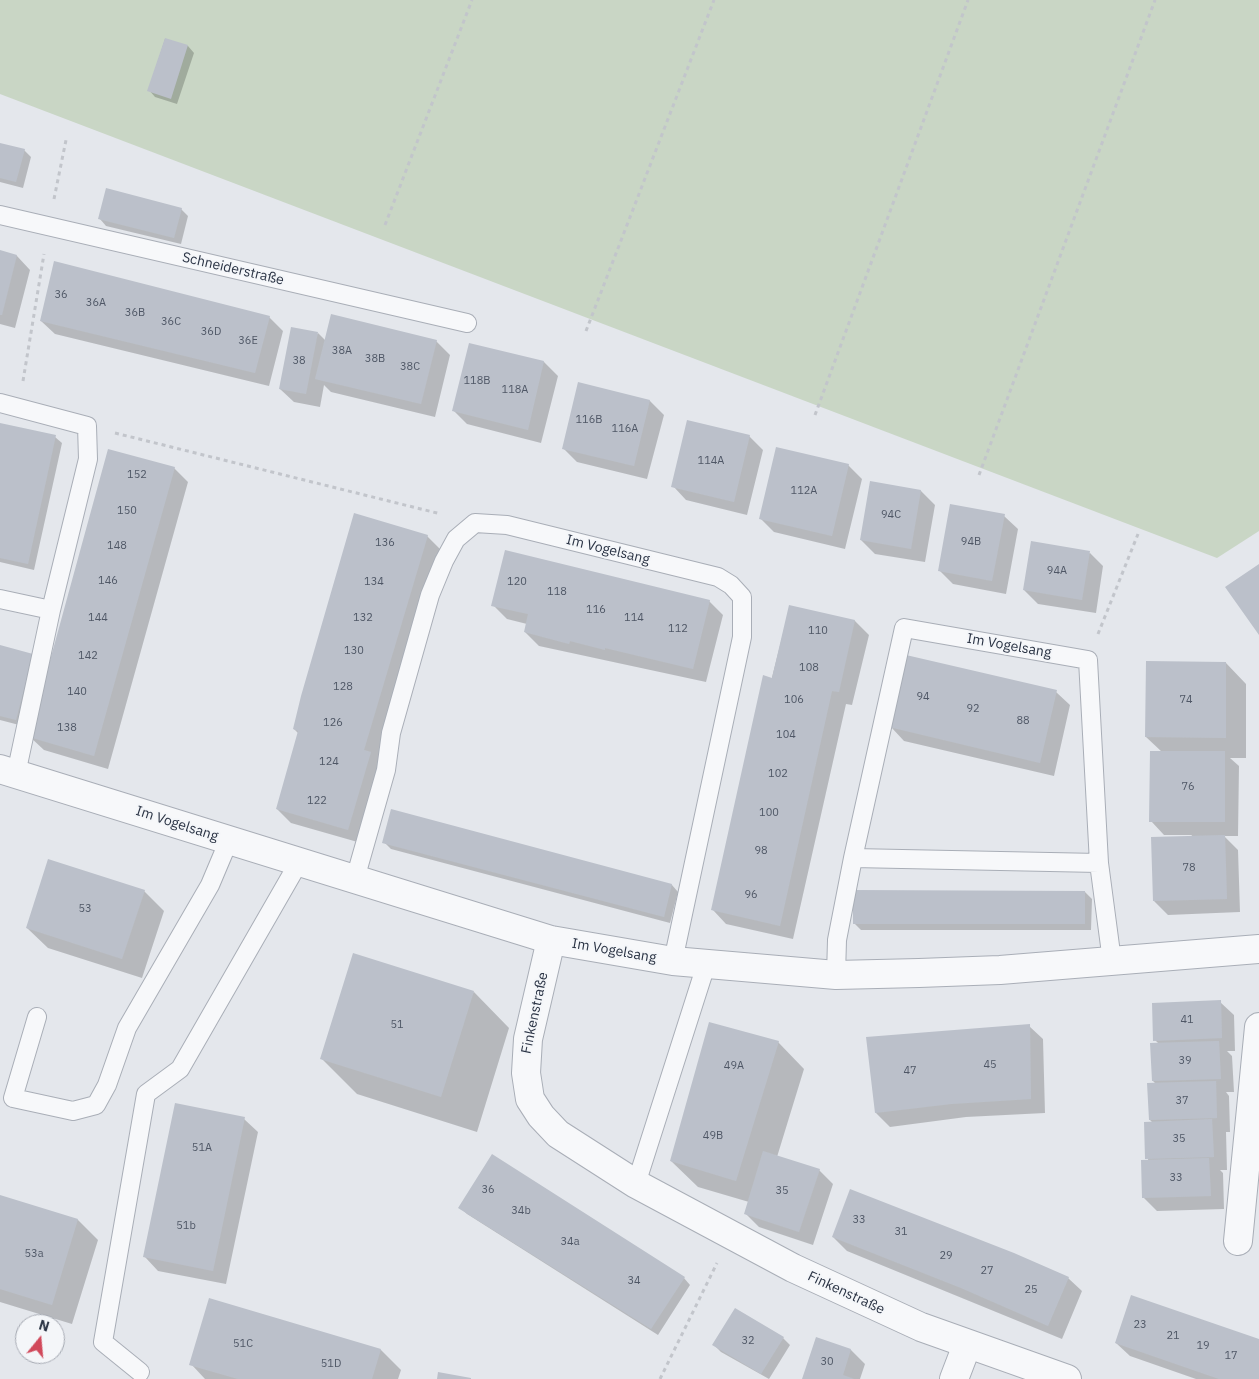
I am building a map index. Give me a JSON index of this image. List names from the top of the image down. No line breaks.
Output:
{"streets":{"street":["Im Vogelsang","Finkenstraße"],"lane":["Schneiderstraße"]},"crossings":[["Im Vogelsang","Finkenstraße"]],"house_numbers":["36","36A","36B","36C","36D","36E","38A","38B","38","38C","118B","118A","116B","116A","114A","152","112A","150","94C","94B","136","148","94A","146","134","120","118","116","144","132","114","112","110","130","142","108","128","140","94","106","74","92","88","126","138","104","124","102","76","122","100","98","78","96","53","41","51","39","45","49A","47","37","49B","35","51A","33","36","35","34b","33","51b","31","34a","53a","29","27","34","25","23","21","32","51C","19","17","30","51D"],"north":"top"}
